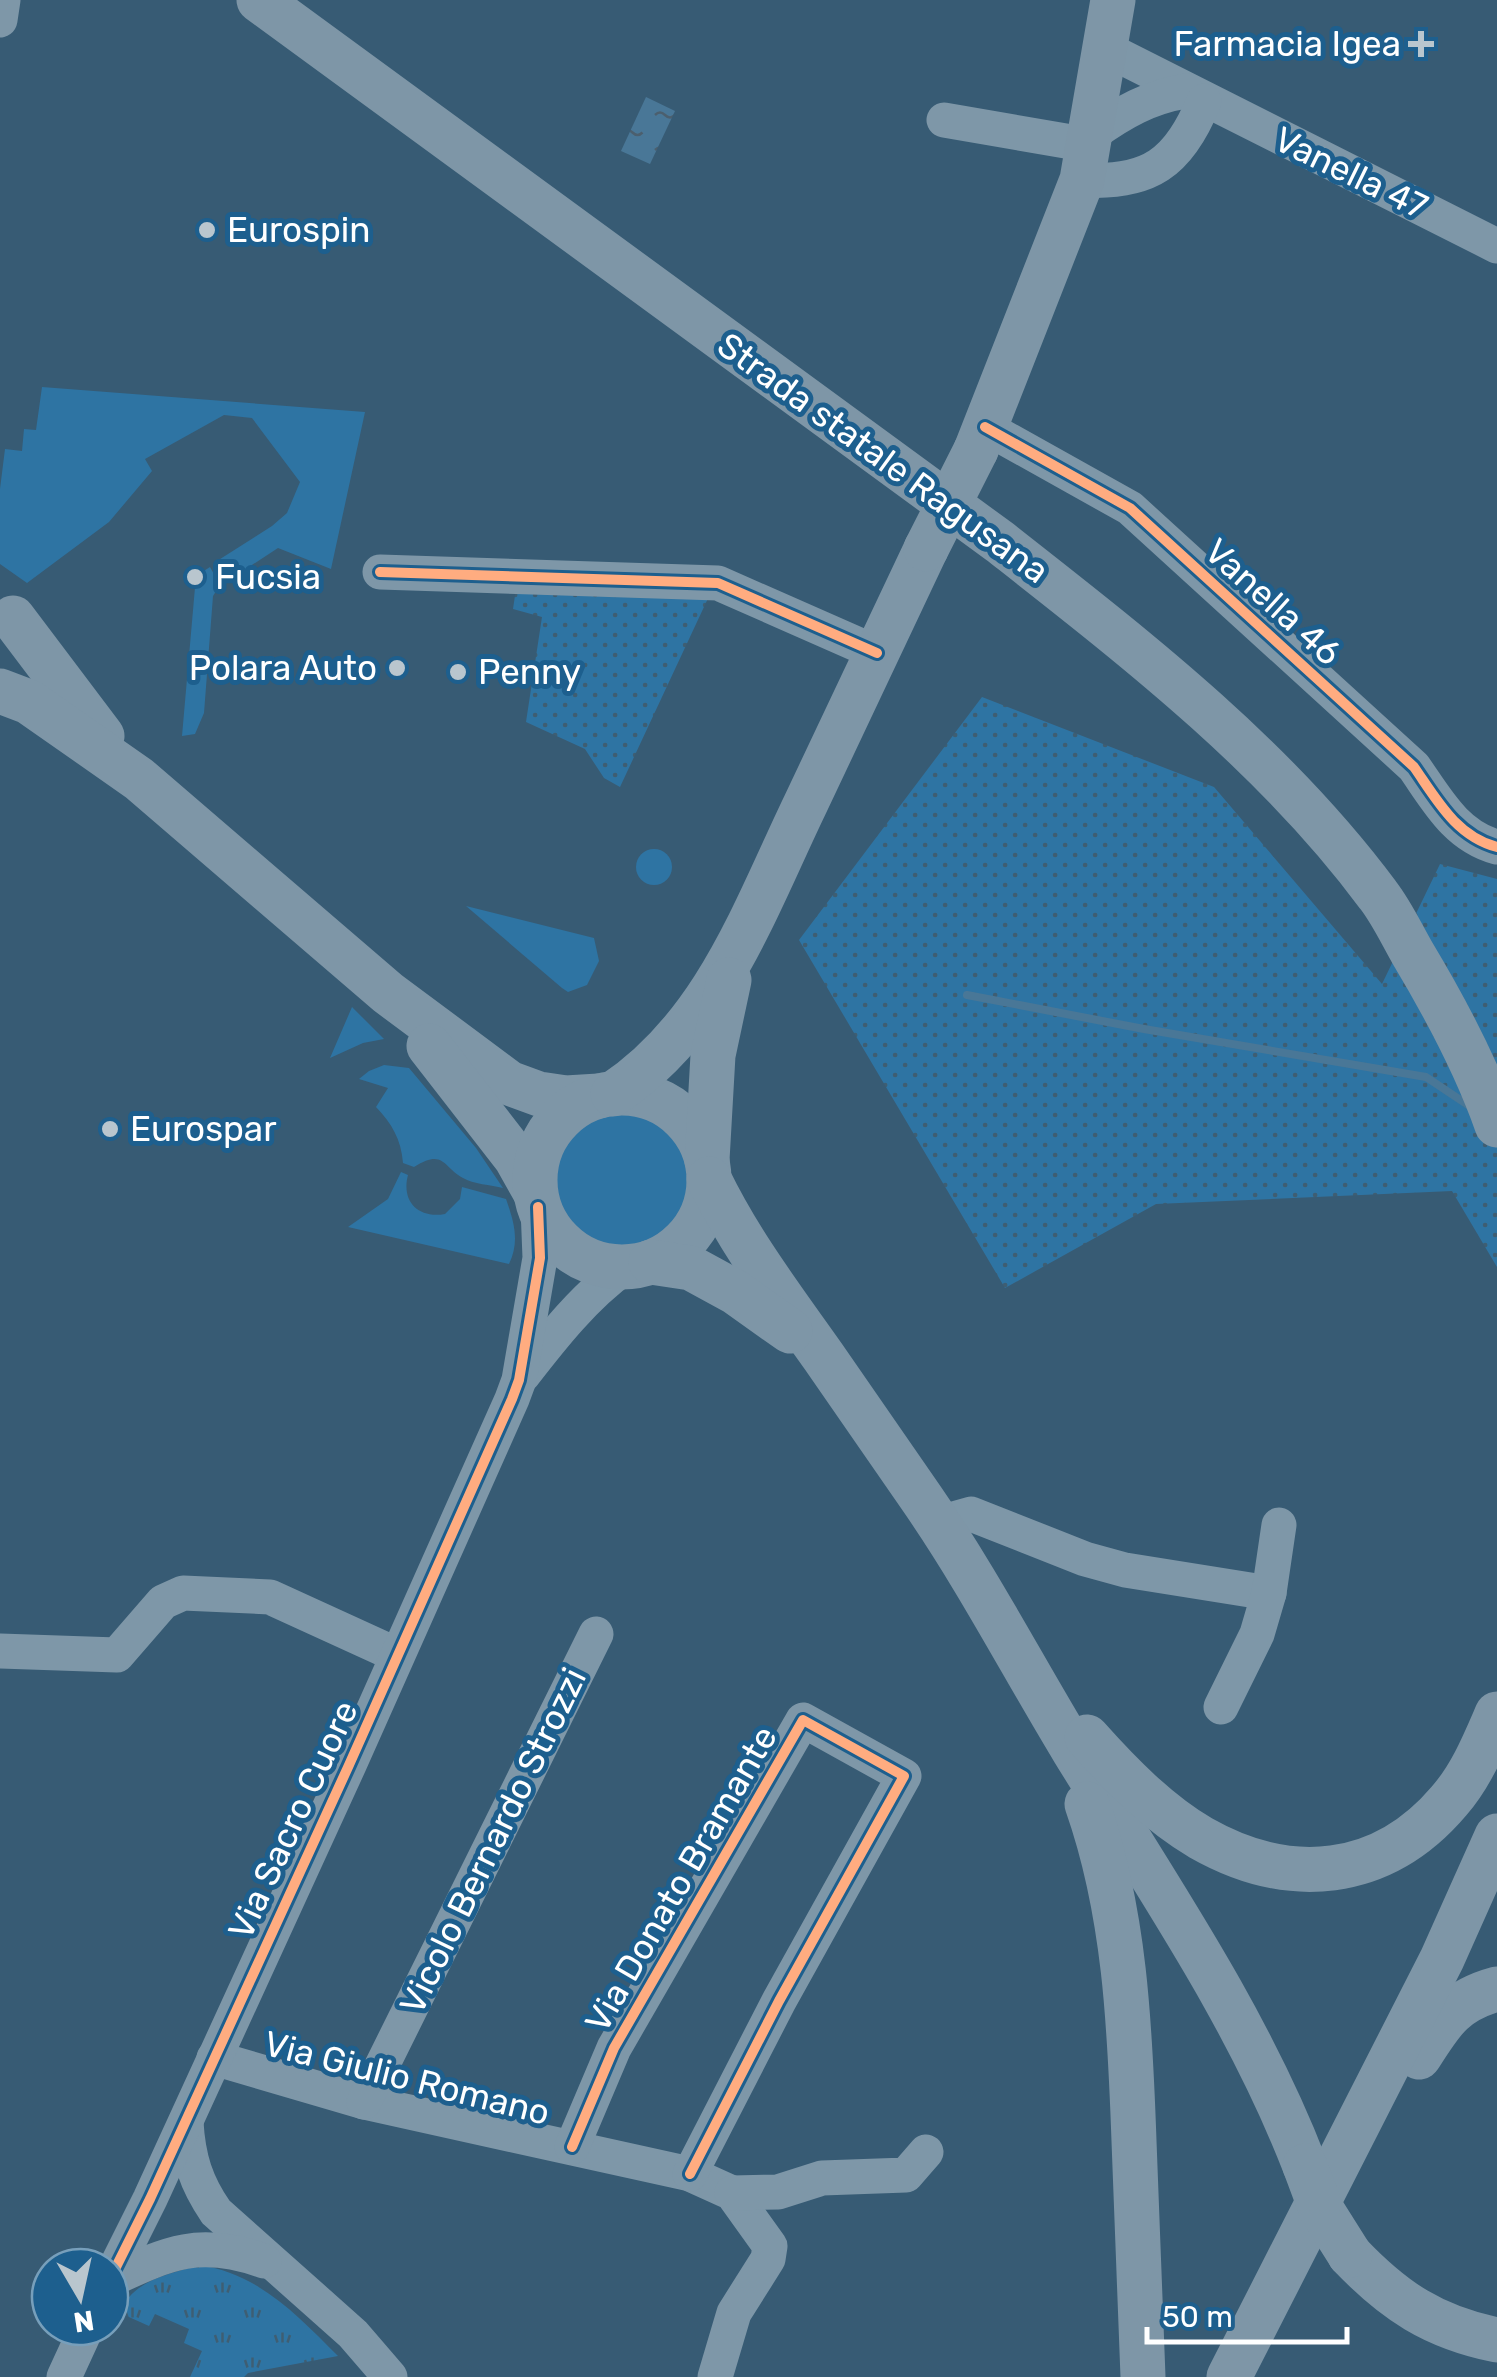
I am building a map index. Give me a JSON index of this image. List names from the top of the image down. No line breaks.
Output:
{"streets":{"main road":["Strada statale Ragusana"],"street":["Vanella 47","Vanella 46","Via Sacro Cuore","Vicolo Bernardo Strozzi","Via Donato Bramante","Via Giulio Romano"]},"crossings":[["Via Sacro Cuore","Via Giulio Romano"],["Vicolo Bernardo Strozzi","Via Giulio Romano"],["Via Donato Bramante","Via Giulio Romano"]],"places":{"health":["Farmacia Igea"],"other":["Eurospin","Fucsia","Polara Auto","Penny","Eurospar"]},"scale_bar":"50 m","north":"bottom"}
